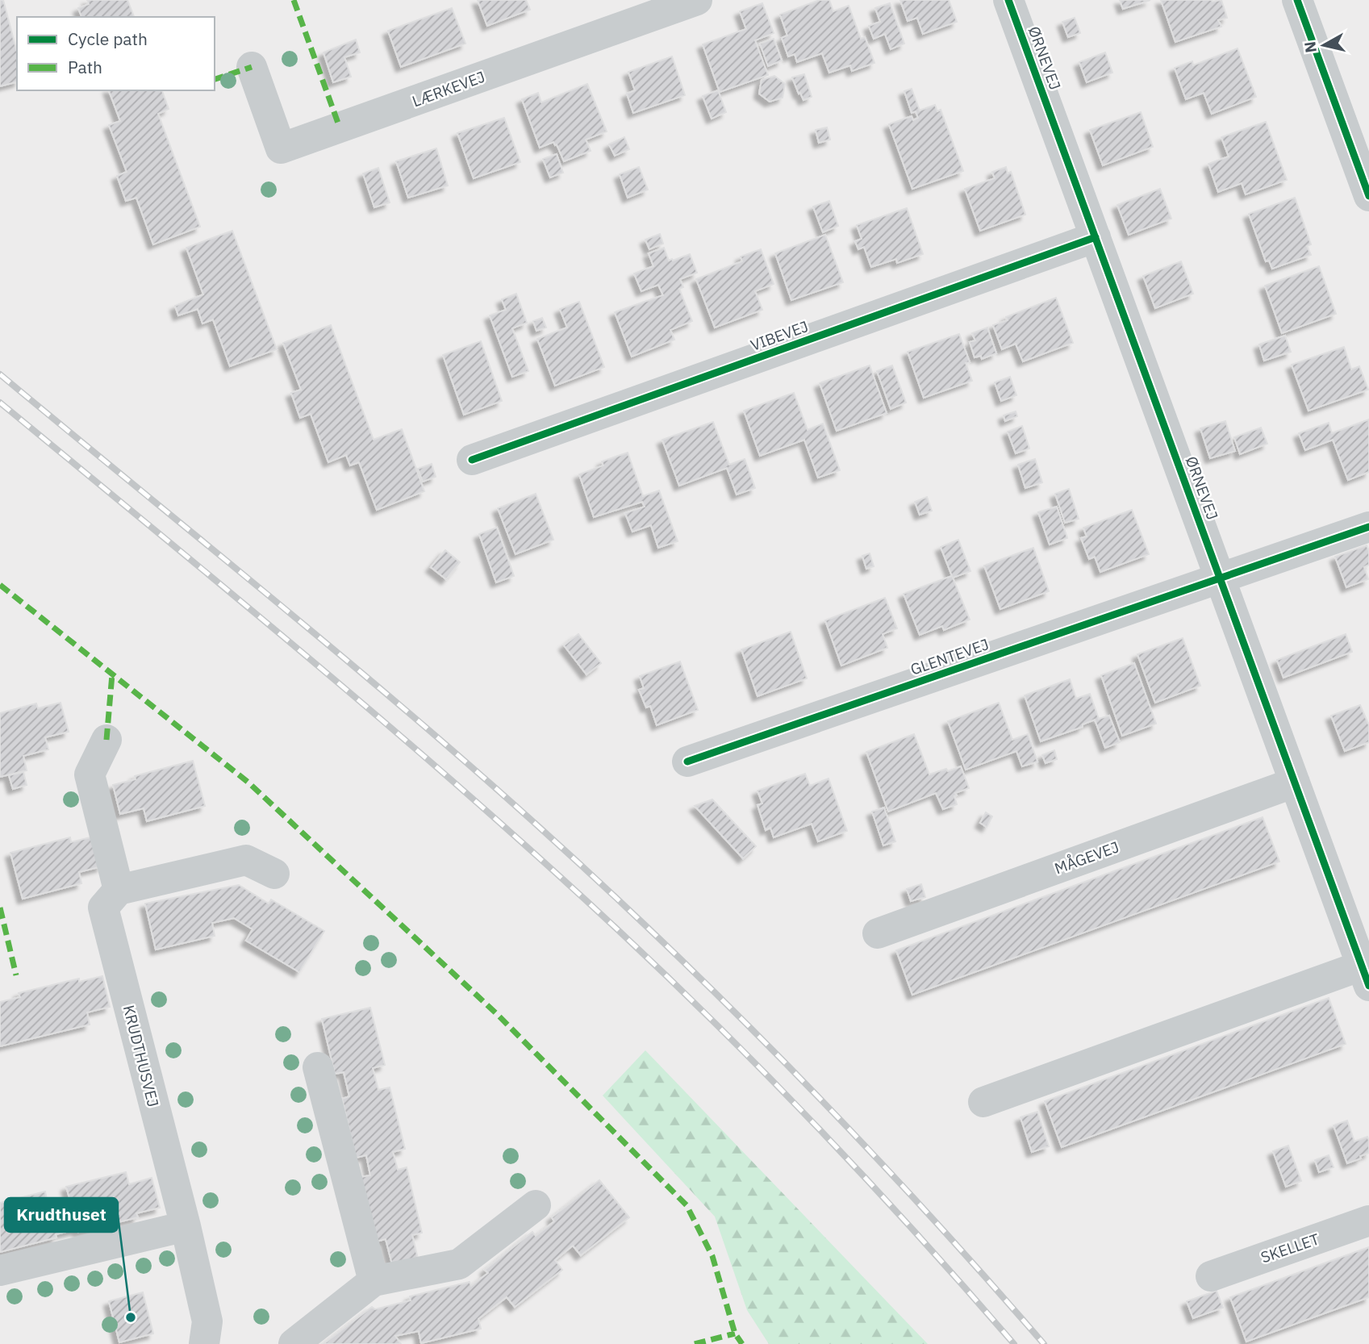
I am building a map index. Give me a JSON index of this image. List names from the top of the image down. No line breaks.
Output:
{"streets":{"street":["ØRNEVEJ","LÆRKEVEJ","VIBEVEJ","GLENTEVEJ","MÅGEVEJ","KRUDTHUSVEJ","SKELLET"]},"crossings":[["ØRNEVEJ","VIBEVEJ"],["ØRNEVEJ","GLENTEVEJ"],["ØRNEVEJ","MÅGEVEJ"]],"places":["Krudthuset"],"legend":["Cycle path","Path"],"north":"left"}
